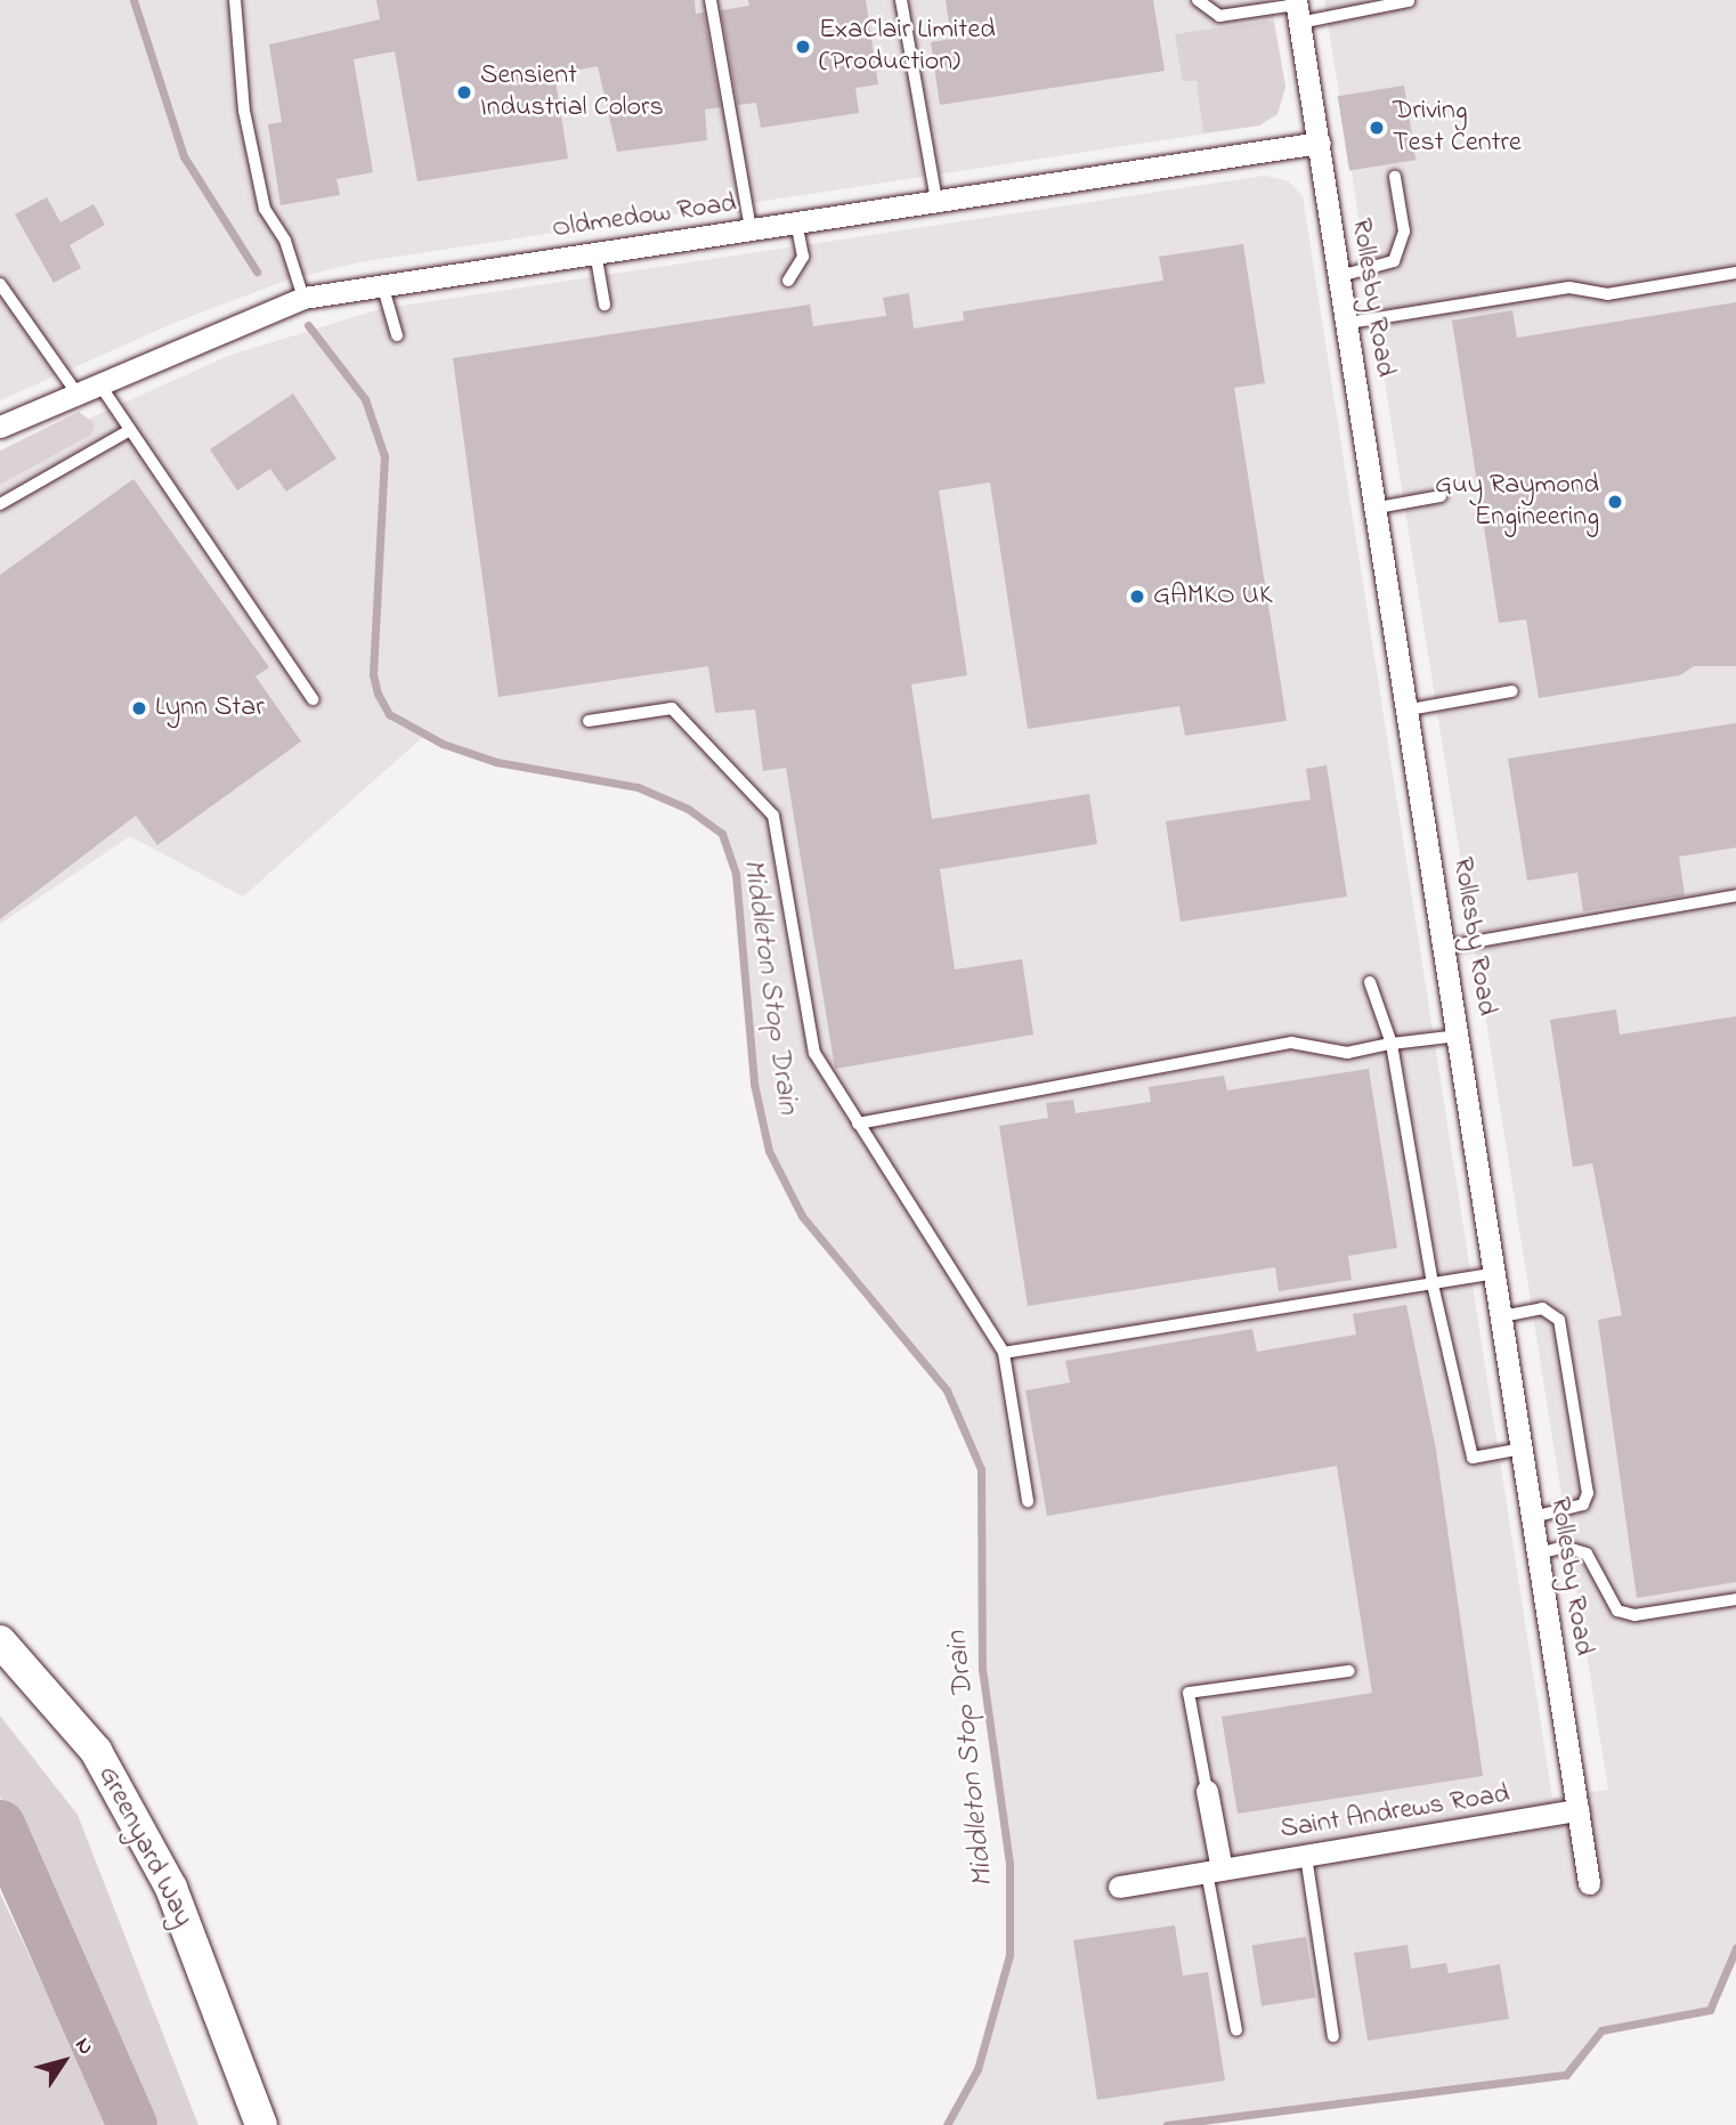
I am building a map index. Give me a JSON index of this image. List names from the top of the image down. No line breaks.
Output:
{"streets":{"street":["Oldmedow Road","Rollesby Road","Saint Andrews Road","Greenyard Way"]},"crossings":[["Oldmedow Road","Rollesby Road"],["Rollesby Road","Saint Andrews Road"]],"water":["Middleton Stop Drain"],"places":["ExaClair Limited (Production)","Sensient Industrial Colors","Driving Test Centre","Guy Raymond Engineering","GAMKO UK","Lynn Star"],"north":"top right"}
